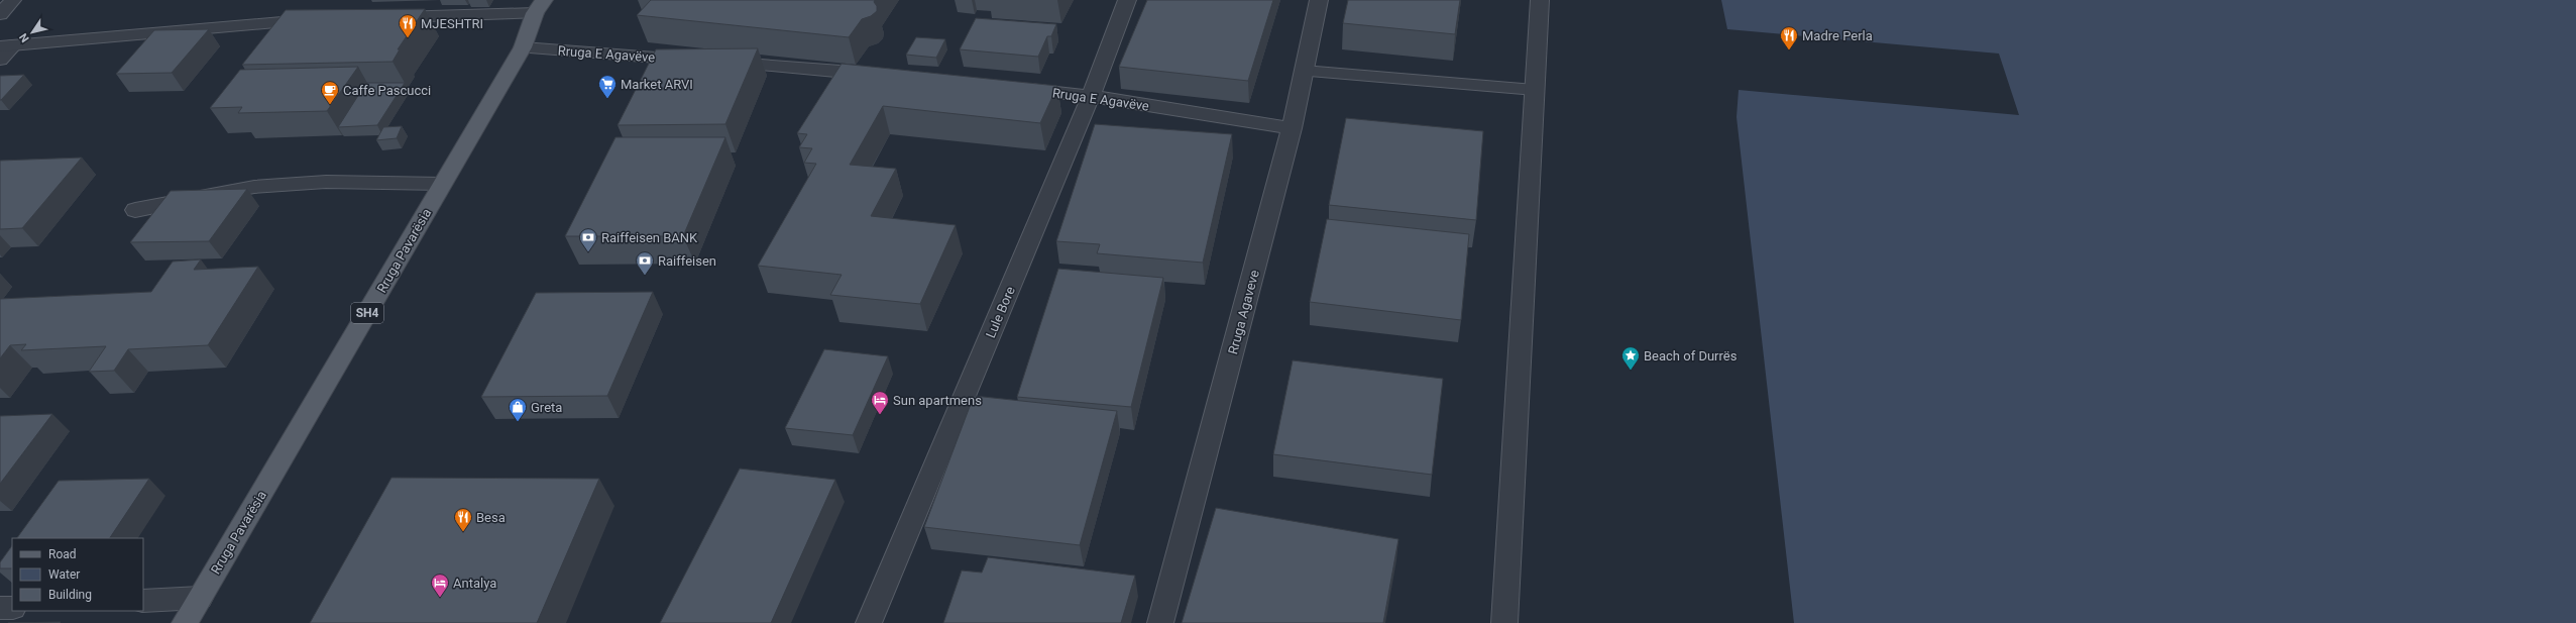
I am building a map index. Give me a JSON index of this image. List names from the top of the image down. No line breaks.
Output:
{"streets":{"main road":["Rruga Pavarësia","SH4"],"street":["Rruga E Agavëve","Lule Bore","Rruga Agaveve"]},"crossings":[["Rruga E Agavëve","Rruga Pavarësia"],["Rruga E Agavëve","Lule Bore"],["Rruga E Agavëve","Rruga Agaveve"]],"places":{"restaurant":["MJESHTRI","Madre Perla","Besa"],"supermarket":["Market ARVI"],"cafe":["Caffe Pascucci"],"bank":["Raiffeisen BANK","Raiffeisen"],"place":["Beach of Durrës"],"hotel":["Sun apartmens","Antalya"],"shop":["Greta"]},"legend":["Road","Water","Building"],"north":"bottom left"}
